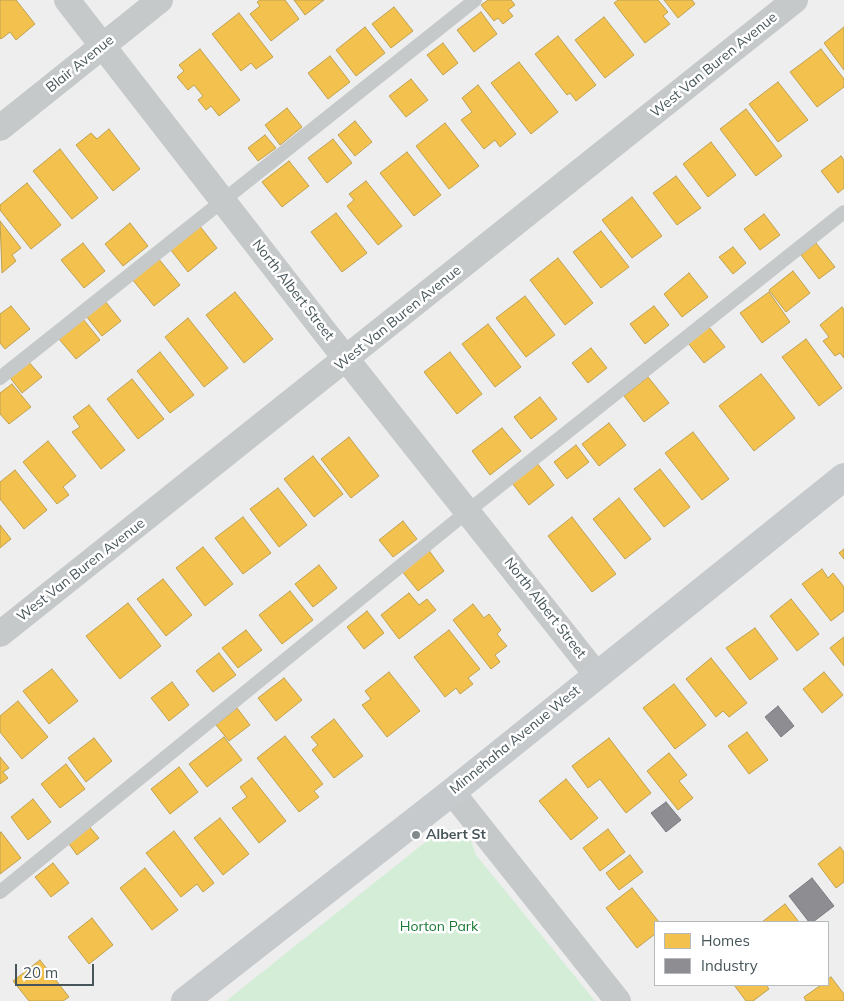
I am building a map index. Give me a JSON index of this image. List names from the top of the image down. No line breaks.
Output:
{"streets":{"street":["Blair Avenue","West Van Buren Avenue","North Albert Street","Minnehaha Avenue West"]},"crossings":[["Blair Avenue","North Albert Street"],["West Van Buren Avenue","North Albert Street"],["North Albert Street","Minnehaha Avenue West"]],"parks":["Horton Park"],"places":["Albert St"],"legend":["Homes","Industry"],"scale_bar":"20 m"}
